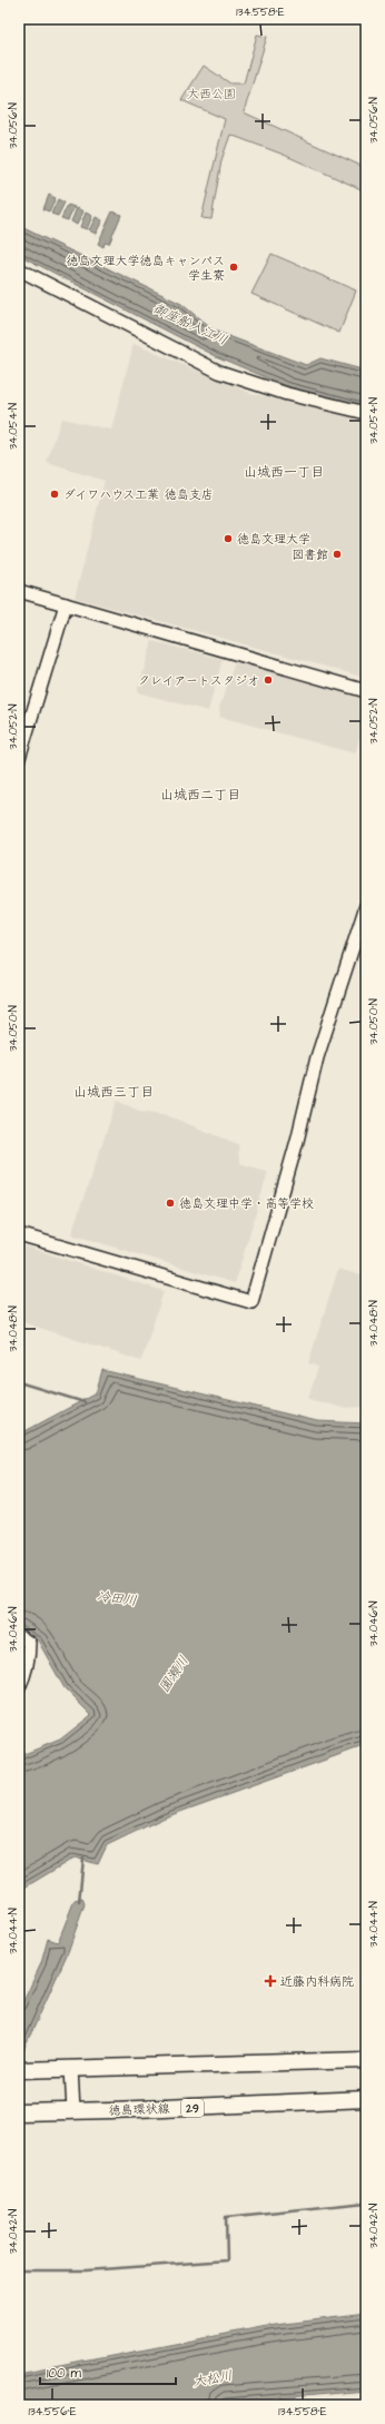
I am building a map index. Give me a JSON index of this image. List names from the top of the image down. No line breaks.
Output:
{"streets":{"main road":["29","徳島環状線"]},"districts":["山城西一丁目","山城西二丁目","山城西三丁目"],"water":["御座船入江川","冷田川","園瀬川","大松川"],"parks":["大西公園"],"places":{"other":["徳島文理大学徳島キャンパス 学生寮","ダイワハウス工業 徳島支店","徳島文理大学","図書館","クレイアートスタジオ","徳島文理中学・高等学校"],"health":["近藤内科病院"]},"scale_bar":"100 m","coordinates":["134.558°E","34.056°N","34.054°N","34.052°N","34.050°N","34.048°N","34.046°N","34.044°N","34.042°N","134.556°E"]}
